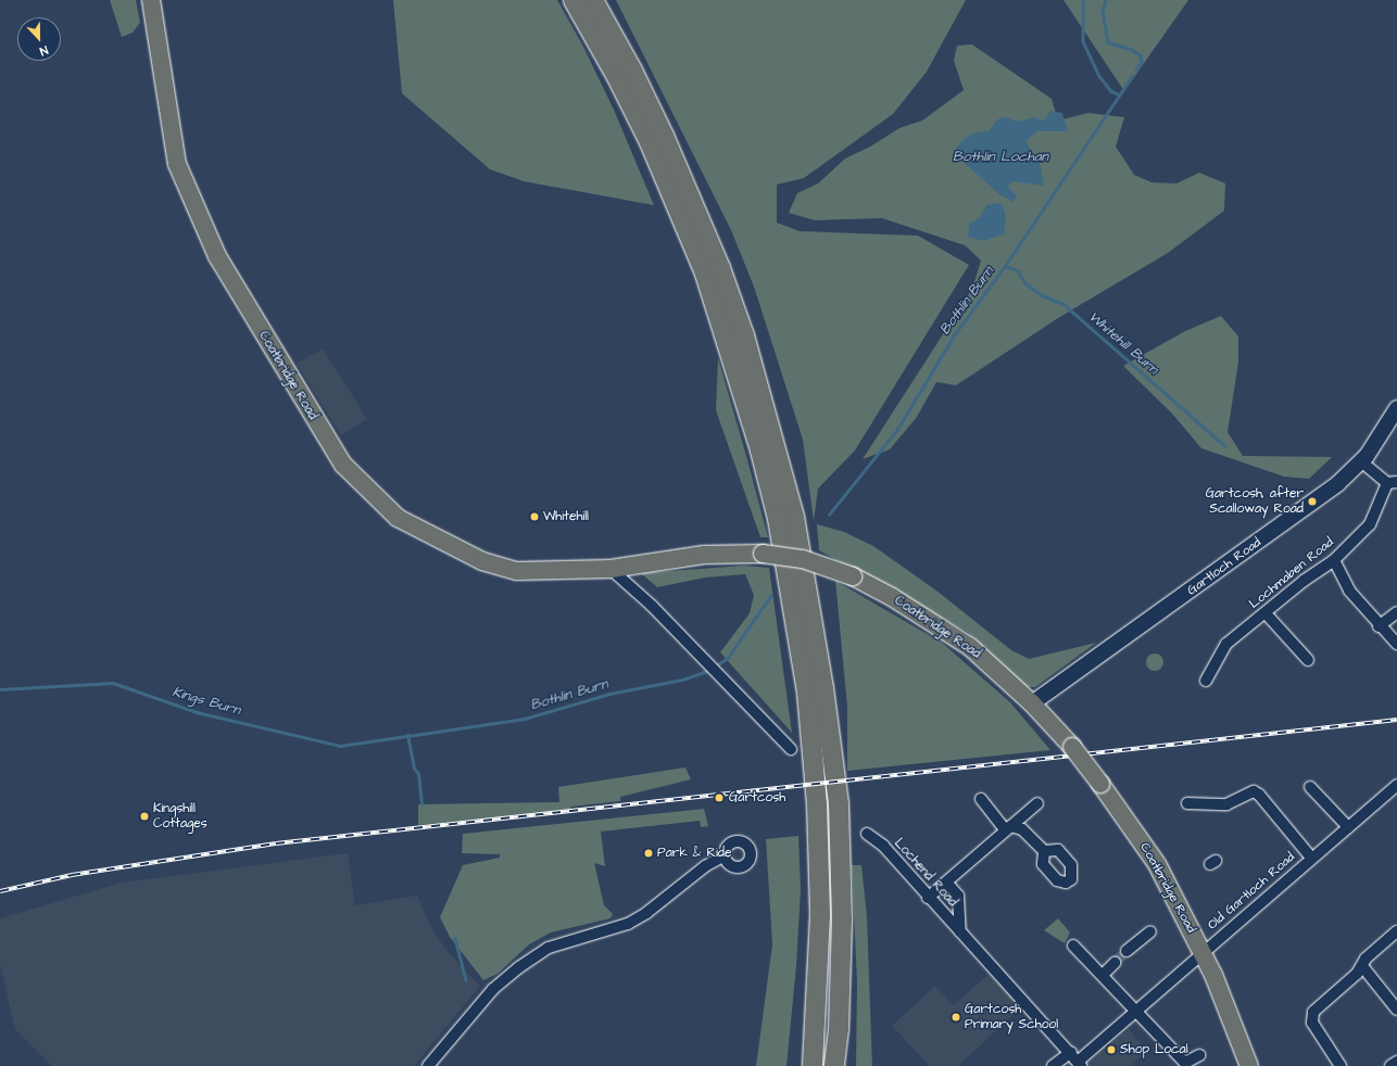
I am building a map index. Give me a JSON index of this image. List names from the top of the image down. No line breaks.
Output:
{"streets":{"main road":["Coatbridge Road","Gartloch Road"],"street":["Lochmaben Road","Lochend Road","Old Gartloch Road"]},"crossings":[["Coatbridge Road","Gartloch Road"],["Coatbridge Road","Old Gartloch Road"],["Lochend Road","Old Gartloch Road"]],"water":["Bothlin Lochan","Bothlin Burn","Whitehill Burn","Kings Burn"],"places":["Gartcosh, after Scalloway Road","Whitehill","Gartcosh","Kingshill Cottages","Park & Ride","Gartcosh Primary School","Shop Local"],"north":"bottom"}
